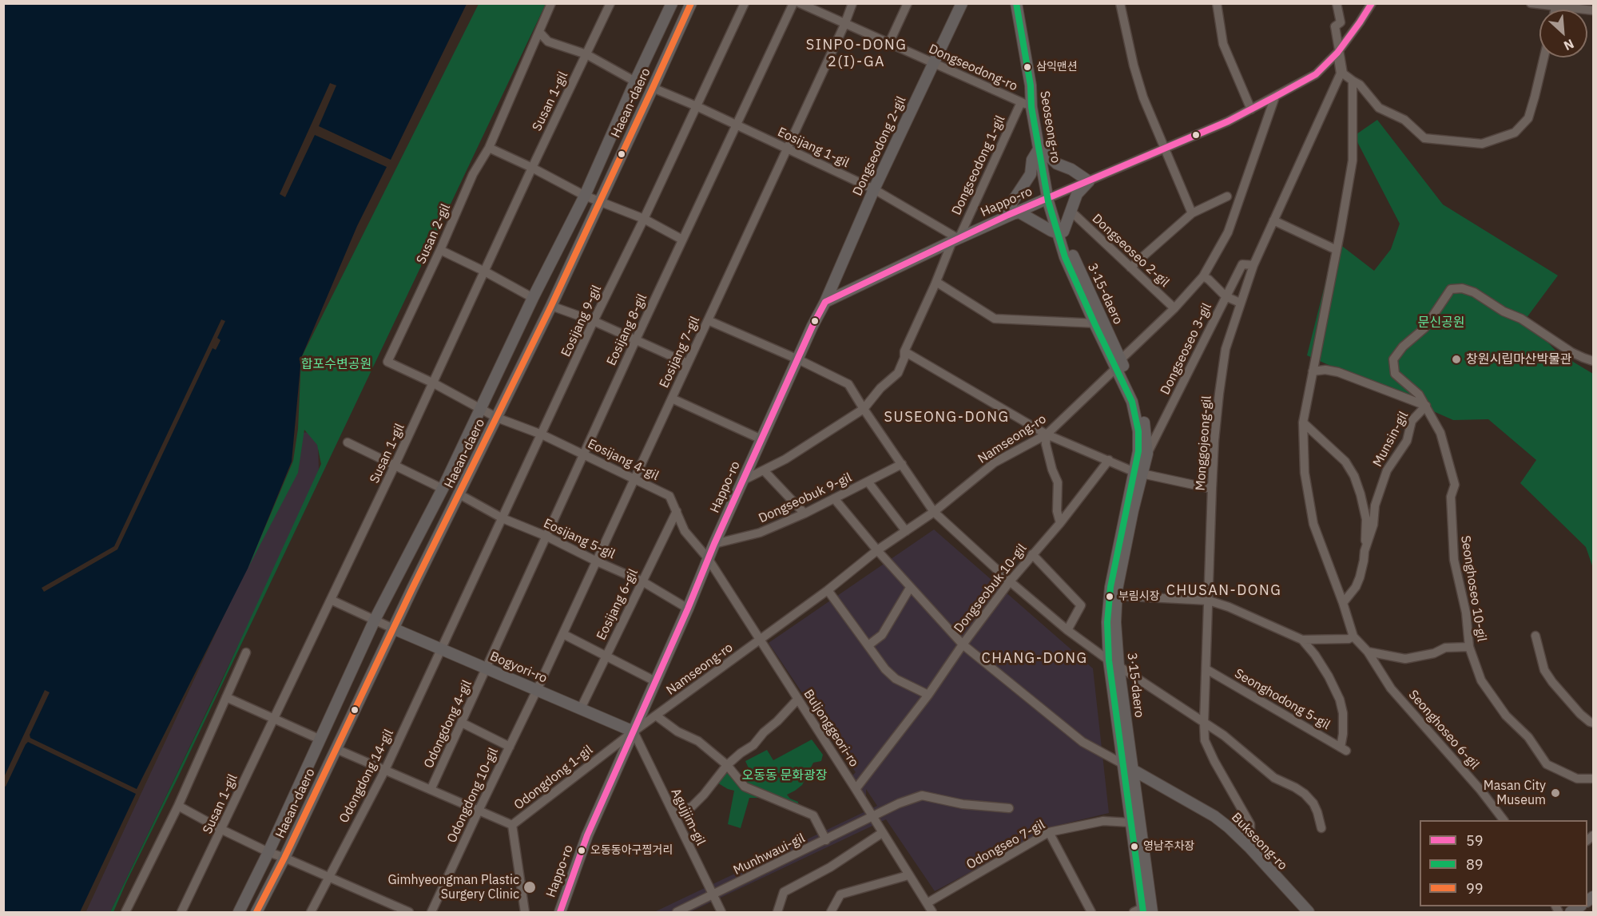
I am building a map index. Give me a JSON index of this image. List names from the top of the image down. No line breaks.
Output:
{"streets":{"main road":["Haean-daero","Seoseong-ro","Dongseodong 2-gil","Happo-ro","3·15-daero","Bogyori-ro","Bukseong-ro"],"street":["Dongseodong-ro","Susan 1-gil","Eosijang 1-gil","Dongseodong 1-gil","Susan 2-gil","Dongseoseo 2-gil","Eosijang 9-gil","Eosijang 8-gil","Dongseoseo 3-gil","Eosijang 7-gil","Namseong-ro","Munsin-gil","Monggojeong-gil","Eosijang 4-gil","Dongseobuk 9-gil","Eosijang 5-gil","Dongseobuk 10-gil","Seonghoseo 10-gil","Eosijang 6-gil","Seonghodong 5-gil","Odongdong 4-gil","Buljonggeori-ro","Seonghoseo 6-gil","Odongdong 14-gil","Odongdong 1-gil","Odongdong 10-gil","Agujjim-gil","Odongseo 7-gil","Munhwaui-gil"]},"crossings":[["Dongseodong-ro","Seoseong-ro"],["Dongseodong-ro","Dongseodong 2-gil"],["Dongseodong-ro","Dongseodong 1-gil"],["Dongseodong-ro","Eosijang 7-gil"],["Susan 1-gil","Susan 2-gil"],["Haean-daero","Eosijang 1-gil"],["Haean-daero","Susan 2-gil"],["Haean-daero","Eosijang 4-gil"],["Haean-daero","Eosijang 5-gil"],["Haean-daero","Bogyori-ro"],["Seoseong-ro","Happo-ro"],["Seoseong-ro","3·15-daero"],["Dongseodong 2-gil","Eosijang 1-gil"],["Dongseodong 2-gil","Happo-ro"],["Eosijang 1-gil","Dongseodong 1-gil"],["Eosijang 1-gil","Happo-ro"],["Eosijang 1-gil","Eosijang 9-gil"],["Eosijang 1-gil","Eosijang 8-gil"],["Eosijang 1-gil","Eosijang 7-gil"],["Dongseodong 1-gil","Happo-ro"],["Happo-ro","3·15-daero"],["Happo-ro","Namseong-ro"],["Happo-ro","Eosijang 4-gil"],["Happo-ro","Dongseobuk 9-gil"],["Happo-ro","Eosijang 5-gil"],["Happo-ro","Bogyori-ro"],["Happo-ro","Buljonggeori-ro"],["Happo-ro","Odongdong 1-gil"],["Happo-ro","Agujjim-gil"],["Susan 2-gil","Eosijang 4-gil"],["Dongseoseo 2-gil","Namseong-ro"],["3·15-daero","Dongseoseo 3-gil"],["3·15-daero","Namseong-ro"],["3·15-daero","Bukseong-ro"],["3·15-daero","Odongseo 7-gil"],["Eosijang 9-gil","Eosijang 4-gil"],["Eosijang 9-gil","Eosijang 5-gil"],["Eosijang 9-gil","Bogyori-ro"],["Eosijang 9-gil","Odongdong 14-gil"],["Eosijang 8-gil","Eosijang 4-gil"],["Eosijang 8-gil","Eosijang 5-gil"],["Eosijang 8-gil","Bogyori-ro"],["Eosijang 8-gil","Odongdong 4-gil"],["Dongseoseo 3-gil","Monggojeong-gil"],["Eosijang 7-gil","Eosijang 4-gil"],["Eosijang 7-gil","Eosijang 5-gil"],["Eosijang 7-gil","Bogyori-ro"],["Eosijang 7-gil","Odongdong 10-gil"],["Namseong-ro","Bogyori-ro"],["Namseong-ro","Buljonggeori-ro"],["Namseong-ro","Odongdong 1-gil"],["Namseong-ro","Agujjim-gil"],["Munsin-gil","Seonghoseo 10-gil"],["Monggojeong-gil","Seonghodong 5-gil"],["Monggojeong-gil","Bukseong-ro"],["Eosijang 4-gil","Eosijang 6-gil"],["Eosijang 4-gil","Buljonggeori-ro"],["Eosijang 5-gil","Eosijang 6-gil"],["Dongseobuk 10-gil","Buljonggeori-ro"],["Eosijang 6-gil","Bogyori-ro"],["Bogyori-ro","Odongdong 4-gil"],["Bogyori-ro","Odongdong 14-gil"],["Bogyori-ro","Odongdong 1-gil"],["Bogyori-ro","Odongdong 10-gil"],["Bogyori-ro","Agujjim-gil"],["Buljonggeori-ro","Odongseo 7-gil"],["Buljonggeori-ro","Munhwaui-gil"],["Odongdong 1-gil","Agujjim-gil"],["Agujjim-gil","Munhwaui-gil"]],"districts":["SINPO-DONG 2(I)-GA","SUSEONG-DONG","CHUSAN-DONG","CHANG-DONG"],"parks":["문신공원","합포수변공원","오동동 문화광장"],"places":["삼익맨션","창원시립마산박물관","부림시장","Masan City Museum","영남주차장","오동동아구찜거리","Gimhyeongman Plastic Surgery Clinic"],"lines":["transit line 59","transit line 89","transit line 99"],"legend":["59","89","99"],"north":"bottom right"}
